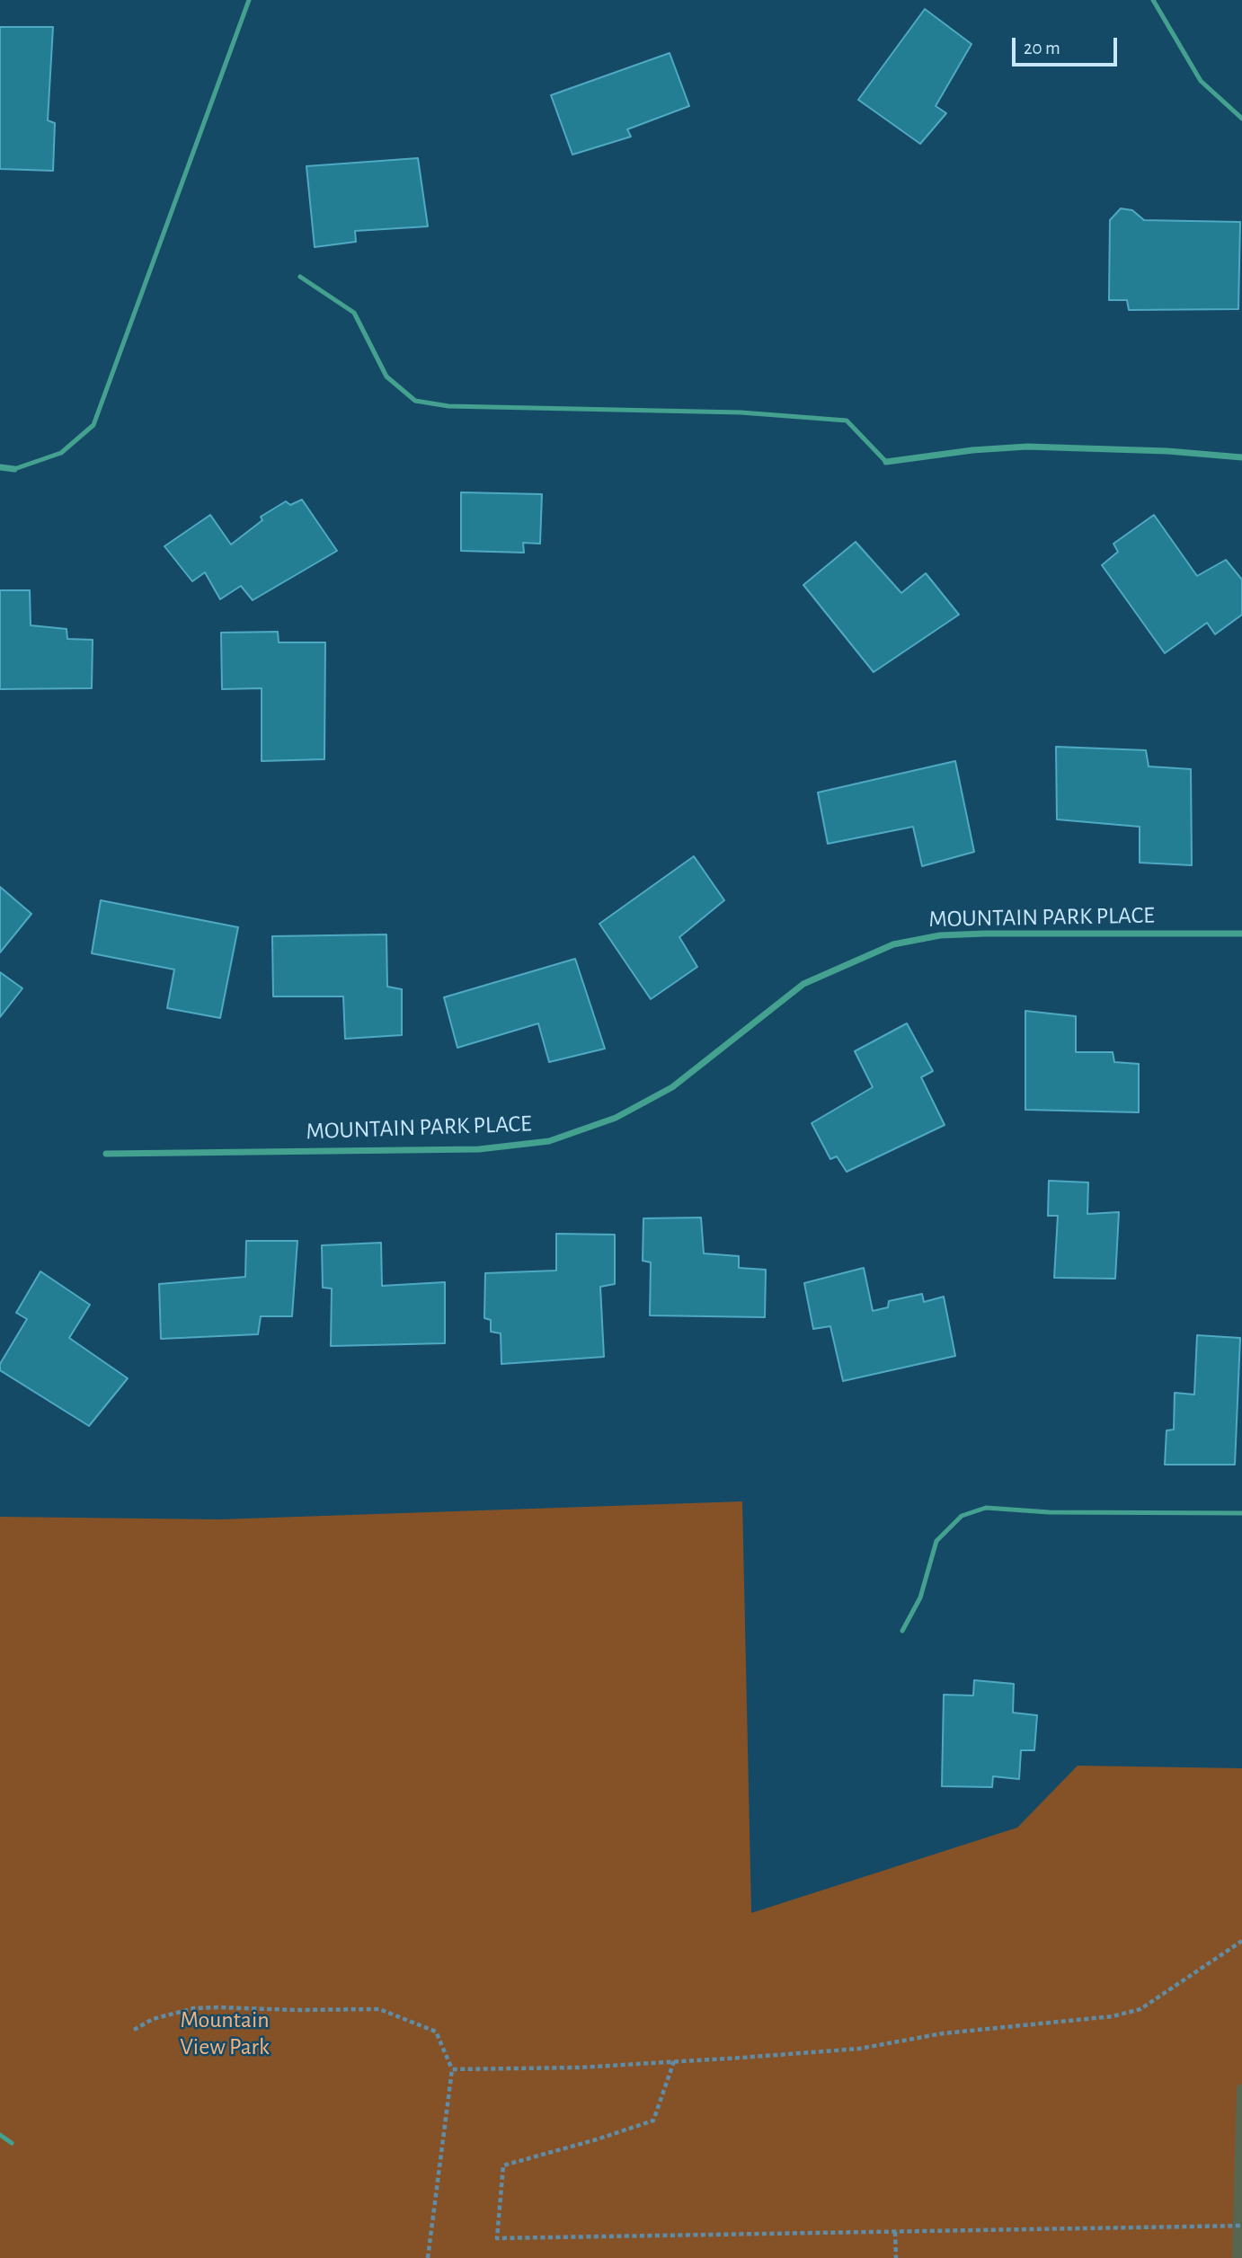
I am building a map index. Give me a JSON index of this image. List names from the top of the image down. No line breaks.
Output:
{"streets":{"street":["MOUNTAIN PARK PLACE"]},"parks":["Mountain View Park"],"scale_bar":"20 m"}
